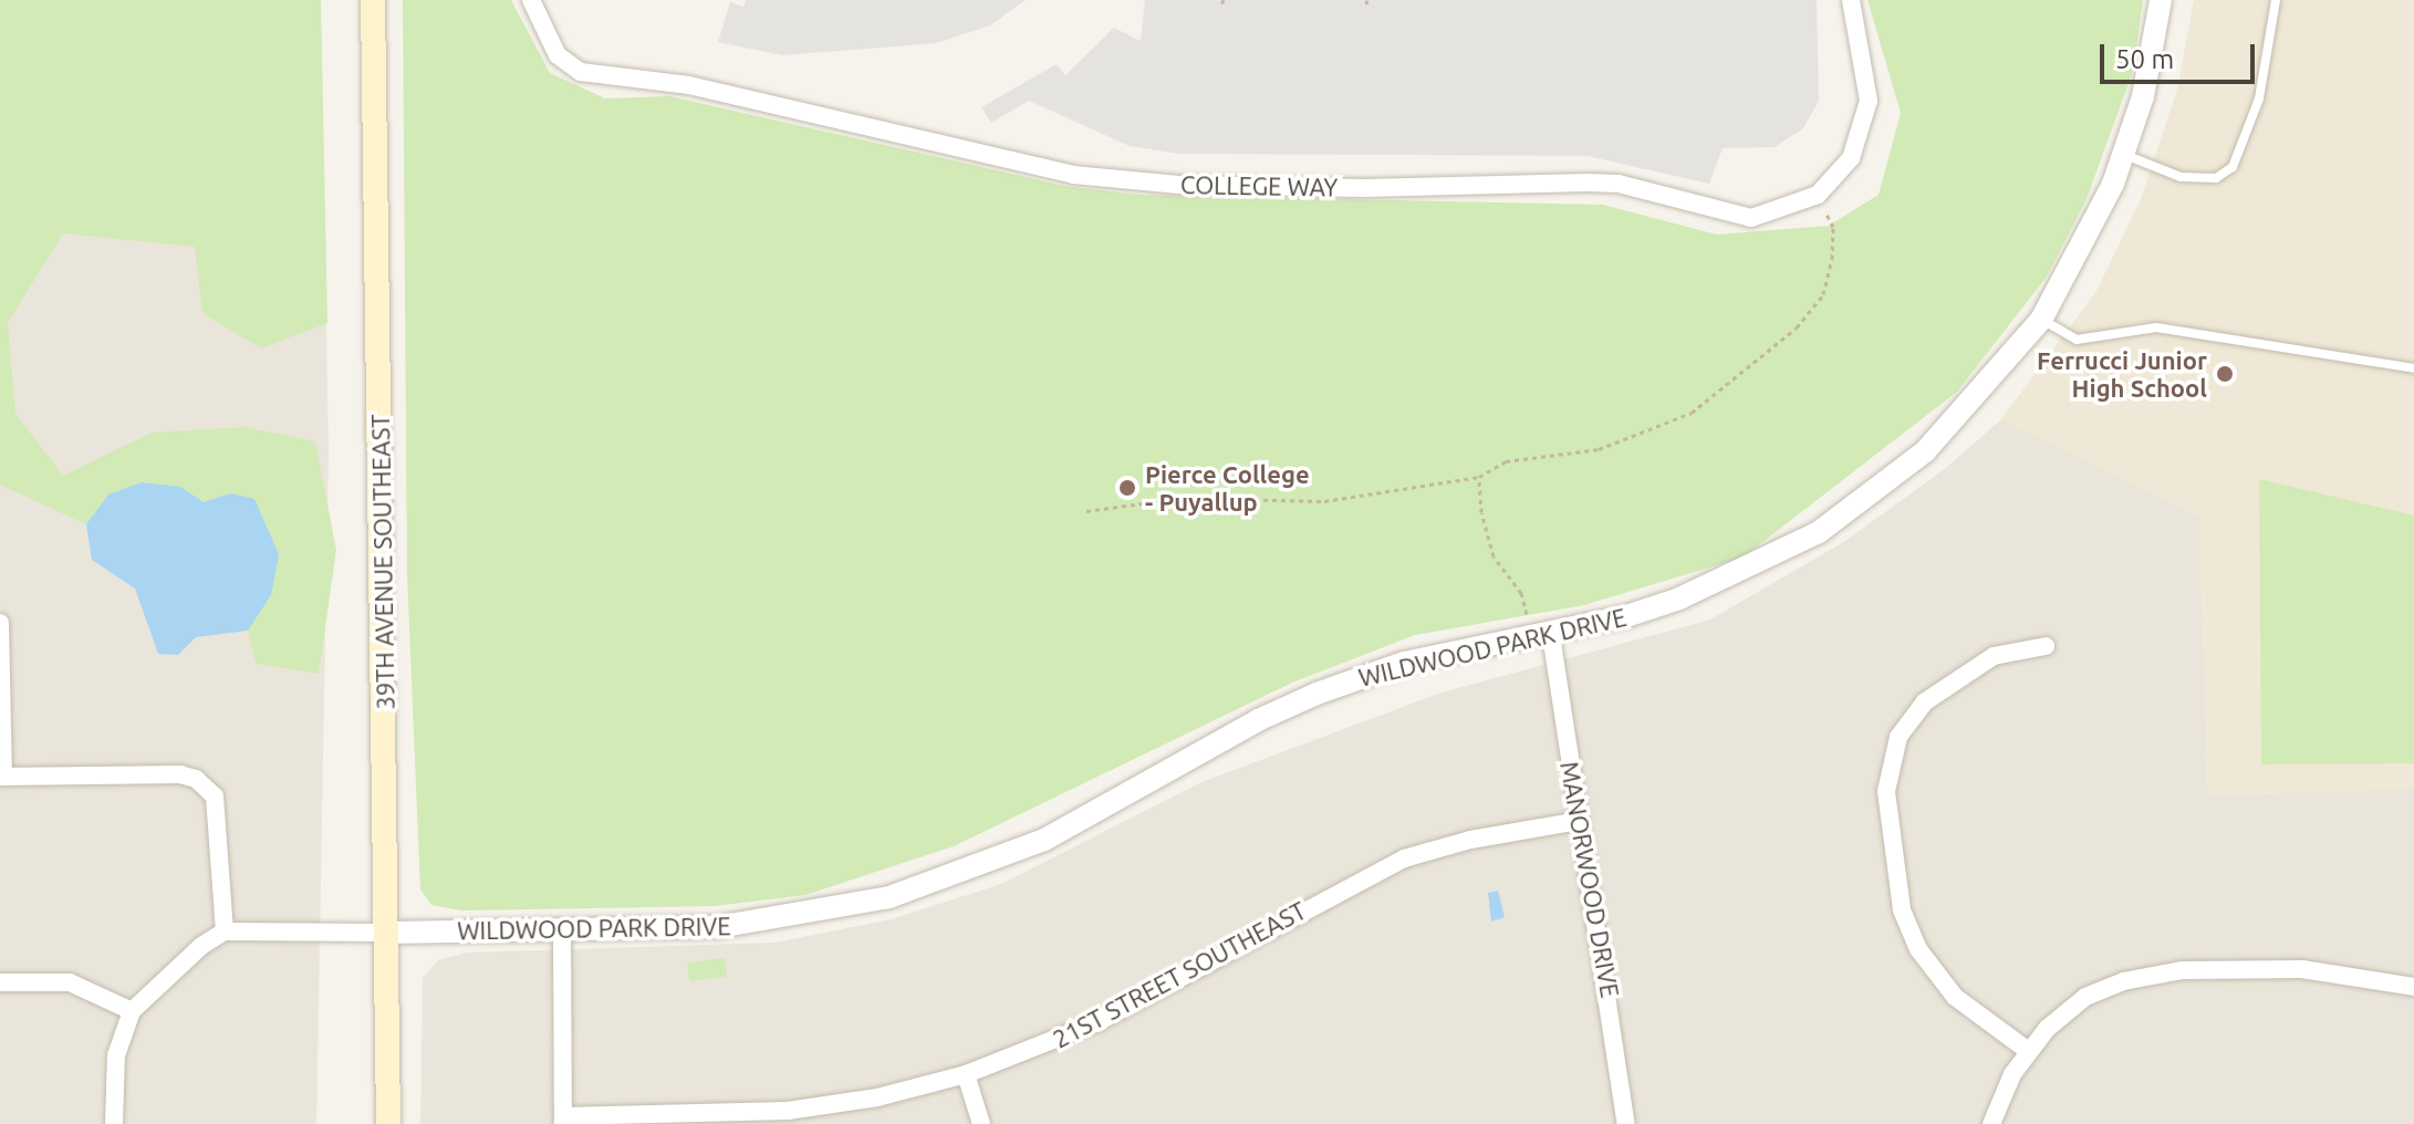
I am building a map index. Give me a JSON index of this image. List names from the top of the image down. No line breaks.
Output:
{"streets":{"main road":["39TH AVENUE SOUTHEAST"],"street":["COLLEGE WAY","WILDWOOD PARK DRIVE","MANORWOOD DRIVE","21ST STREET SOUTHEAST"]},"crossings":[["39TH AVENUE SOUTHEAST","WILDWOOD PARK DRIVE"],["WILDWOOD PARK DRIVE","MANORWOOD DRIVE"],["MANORWOOD DRIVE","21ST STREET SOUTHEAST"]],"places":["Ferrucci Junior High School","Pierce College - Puyallup"],"scale_bar":"50 m"}
